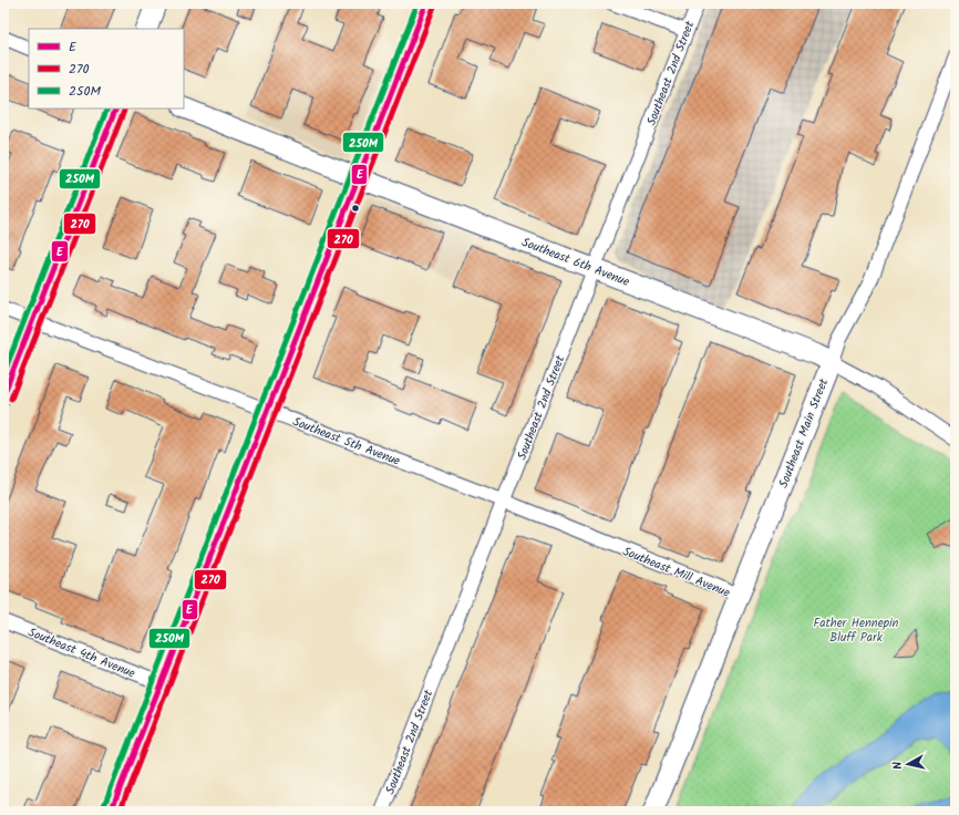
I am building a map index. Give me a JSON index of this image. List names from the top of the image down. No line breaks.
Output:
{"streets":{"main road":["Southeast 6th Avenue","Southeast Main Street"],"street":["Southeast 2nd Street","Southeast 5th Avenue","Southeast Mill Avenue","Southeast 4th Avenue"]},"crossings":[["Southeast 2nd Street","Southeast 6th Avenue"],["Southeast 2nd Street","Southeast 5th Avenue"],["Southeast 6th Avenue","Southeast Main Street"],["Southeast Main Street","Southeast Mill Avenue"],["Southeast 5th Avenue","Southeast Mill Avenue"]],"parks":["Father Hennepin Bluff Park"],"lines":["transit line E","transit line 250M","transit line 270"],"legend":["E","270","250M"],"north":"left"}
